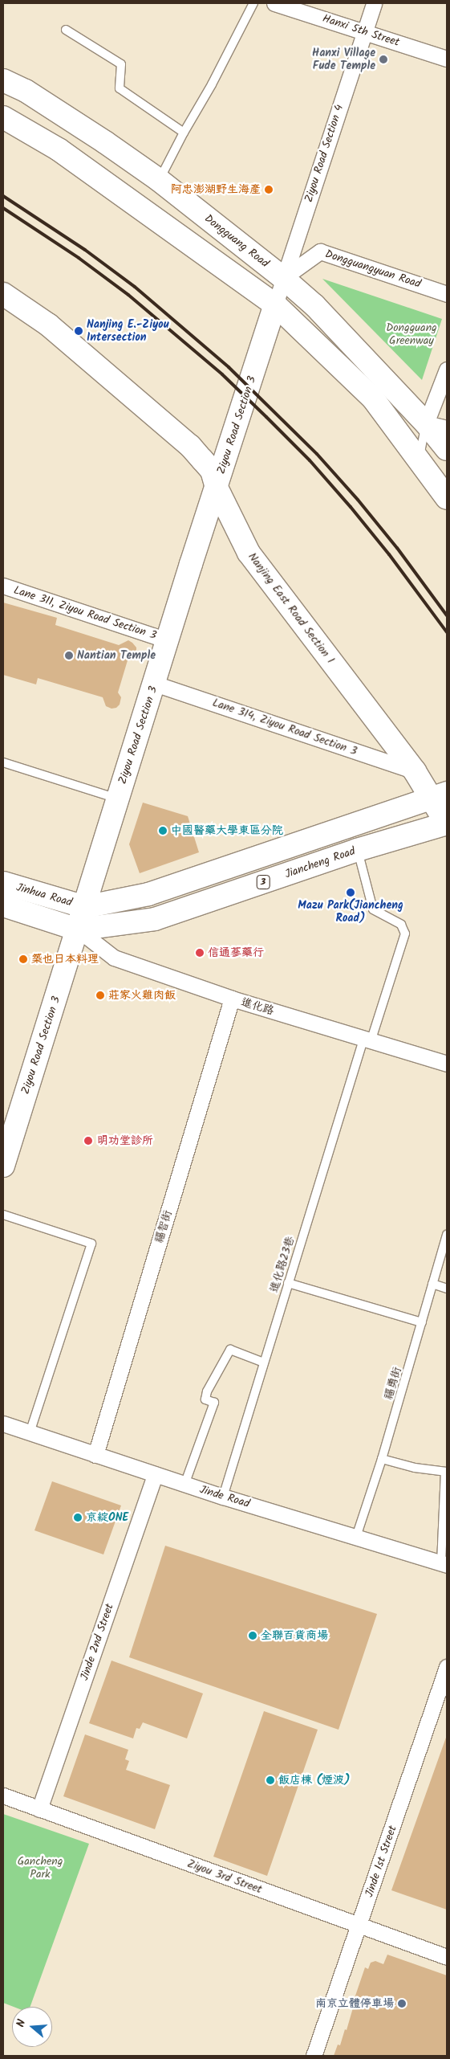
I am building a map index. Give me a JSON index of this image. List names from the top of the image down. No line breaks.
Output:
{"streets":{"street":["Hanxi 5th Street","Ziyou Road Section 4","Dongguang Road","Dongguangyuan Road","Ziyou Road Section 3","Nanjing East Road Section 1","Lane 311, Ziyou Road Section 3","Lane 314, Ziyou Road Section 3","Jiancheng Road","3","Jinhua Road","進化路","福智街","Jinde Road","Jinde 2nd Street","Jinde 1st Street","Ziyou 3rd Street"],"lane":["進化路23巷","福勇街"]},"crossings":[["Hanxi 5th Street","Ziyou Road Section 4"],["Ziyou Road Section 4","Dongguang Road"],["Ziyou Road Section 4","Dongguangyuan Road"],["Ziyou Road Section 4","Ziyou Road Section 3"],["Dongguang Road","Dongguangyuan Road"],["Ziyou Road Section 3","Nanjing East Road Section 1"],["Ziyou Road Section 3","Lane 311, Ziyou Road Section 3"],["Ziyou Road Section 3","Lane 314, Ziyou Road Section 3"],["Ziyou Road Section 3","Jiancheng Road"],["Ziyou Road Section 3","3"],["Ziyou Road Section 3","Jinhua Road"],["Ziyou Road Section 3","進化路"],["Nanjing East Road Section 1","Lane 314, Ziyou Road Section 3"],["Nanjing East Road Section 1","Jiancheng Road"],["Nanjing East Road Section 1","3"],["Lane 314, Ziyou Road Section 3","3"],["Jiancheng Road","Jinhua Road"],["Jiancheng Road","進化路"],["Jiancheng Road","進化路23巷"],["3","Jinhua Road"],["Jinhua Road","進化路"],["進化路","福智街"],["進化路","進化路23巷"],["福智街","Jinde Road"],["進化路23巷","Jinde Road"],["福勇街","Jinde Road"],["Jinde Road","Jinde 2nd Street"],["Jinde 2nd Street","Ziyou 3rd Street"],["Jinde 1st Street","Ziyou 3rd Street"]],"parks":["Dongguang Greenway","Gancheng Park"],"places":["Hanxi Village Fude Temple","阿忠澎湖野生海產","Nanjing E.-Ziyou Intersection","Nantian Temple","中國醫藥大學東區分院","Mazu Park(Jiancheng Road)","信通蔘藥行","築也日本料理","莊家火雞肉飯","明功堂診所","京綻ONE","全聯百貨商場","飯店棟 (煙波)","南京立體停車場"],"north":"left"}
